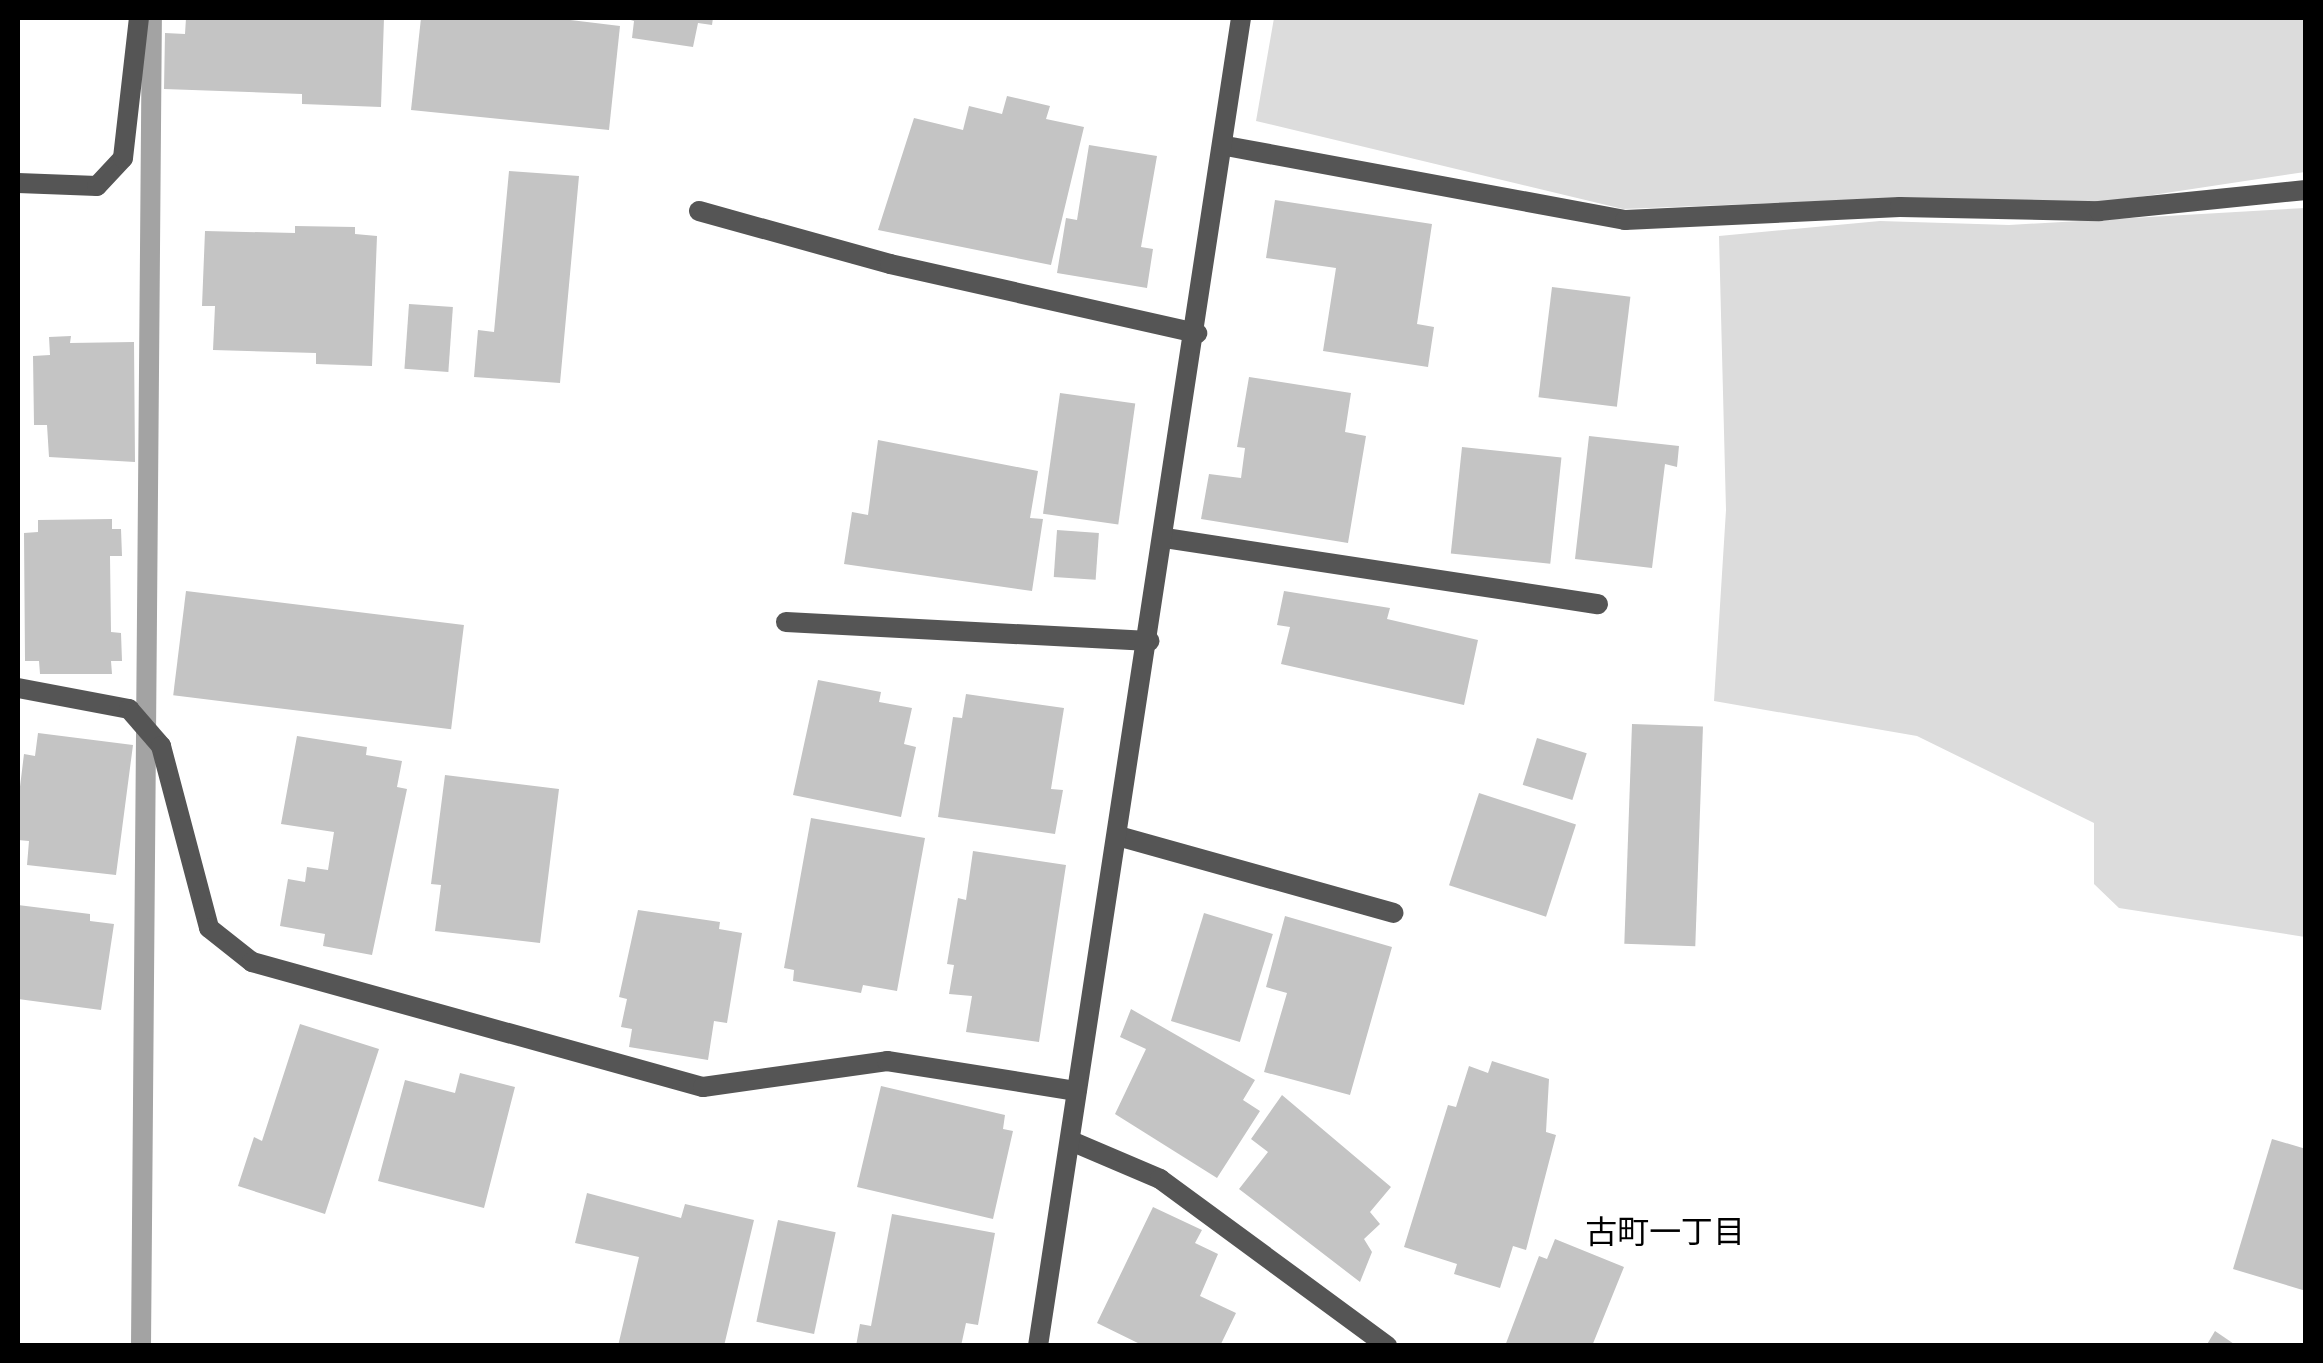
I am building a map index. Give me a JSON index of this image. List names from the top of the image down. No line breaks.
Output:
{"districts":["古町一丁目"]}
